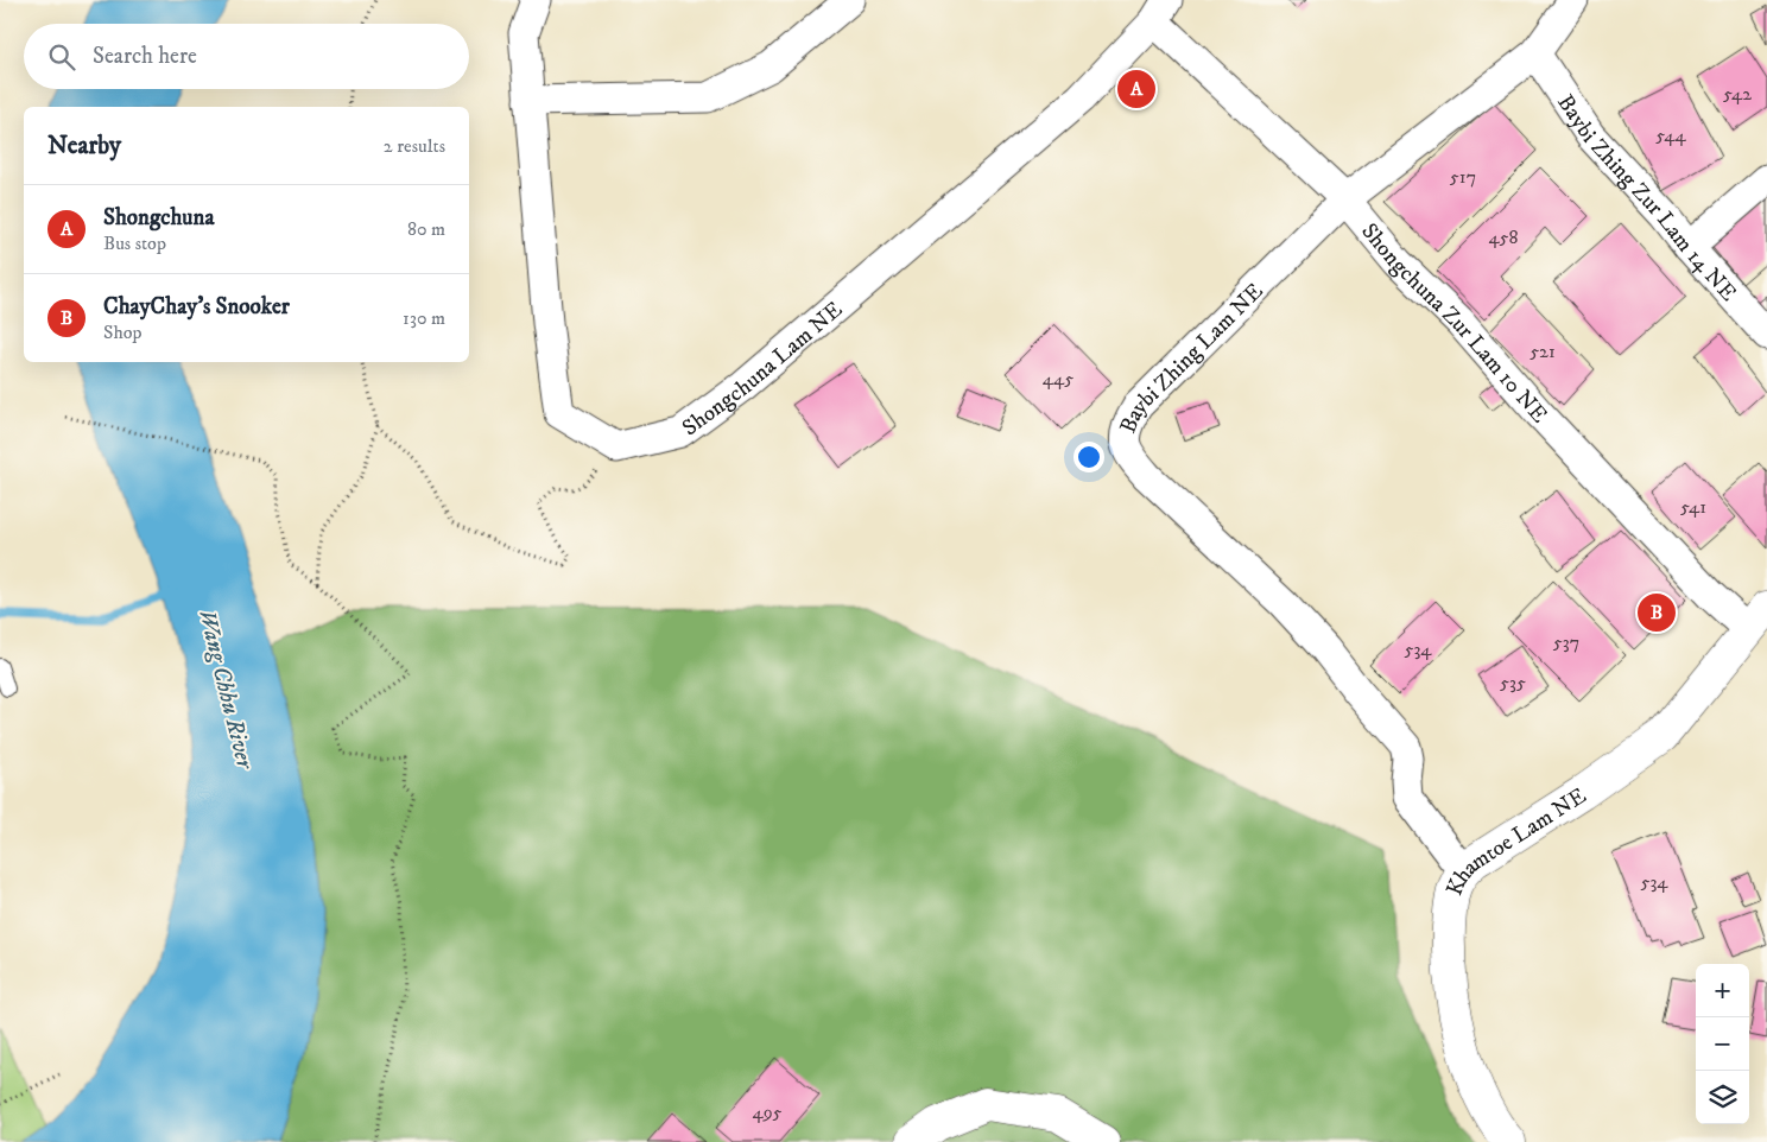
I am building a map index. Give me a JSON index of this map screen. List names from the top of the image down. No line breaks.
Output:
{"streets":{"main road":["Khamtoe Lam NE"],"street":["Baybi Zhing Zur Lam 14 NE","Shongchuna Zur Lam 10 NE","Baybi Zhing Lam NE","Shongchuna Lam NE"]},"crossings":[["Baybi Zhing Zur Lam 14 NE","Baybi Zhing Lam NE"],["Shongchuna Zur Lam 10 NE","Baybi Zhing Lam NE"],["Shongchuna Zur Lam 10 NE","Shongchuna Lam NE"],["Shongchuna Zur Lam 10 NE","Khamtoe Lam NE"],["Baybi Zhing Lam NE","Khamtoe Lam NE"]],"water":["Wang Chhu River"],"house_numbers":["542","544","517","458","521","445","541","537","534","535","534","495"],"page":{"search":"Search here","pins":["A","B"],"heading":["Nearby","2 results"],"list":[{"mark":"A","name":"Shongchuna","note":"Bus stop","value":"80 m"},{"mark":"B","name":"ChayChay's Snooker","note":"Shop","value":"130 m"}],"map_buttons":["+","−"]}}
